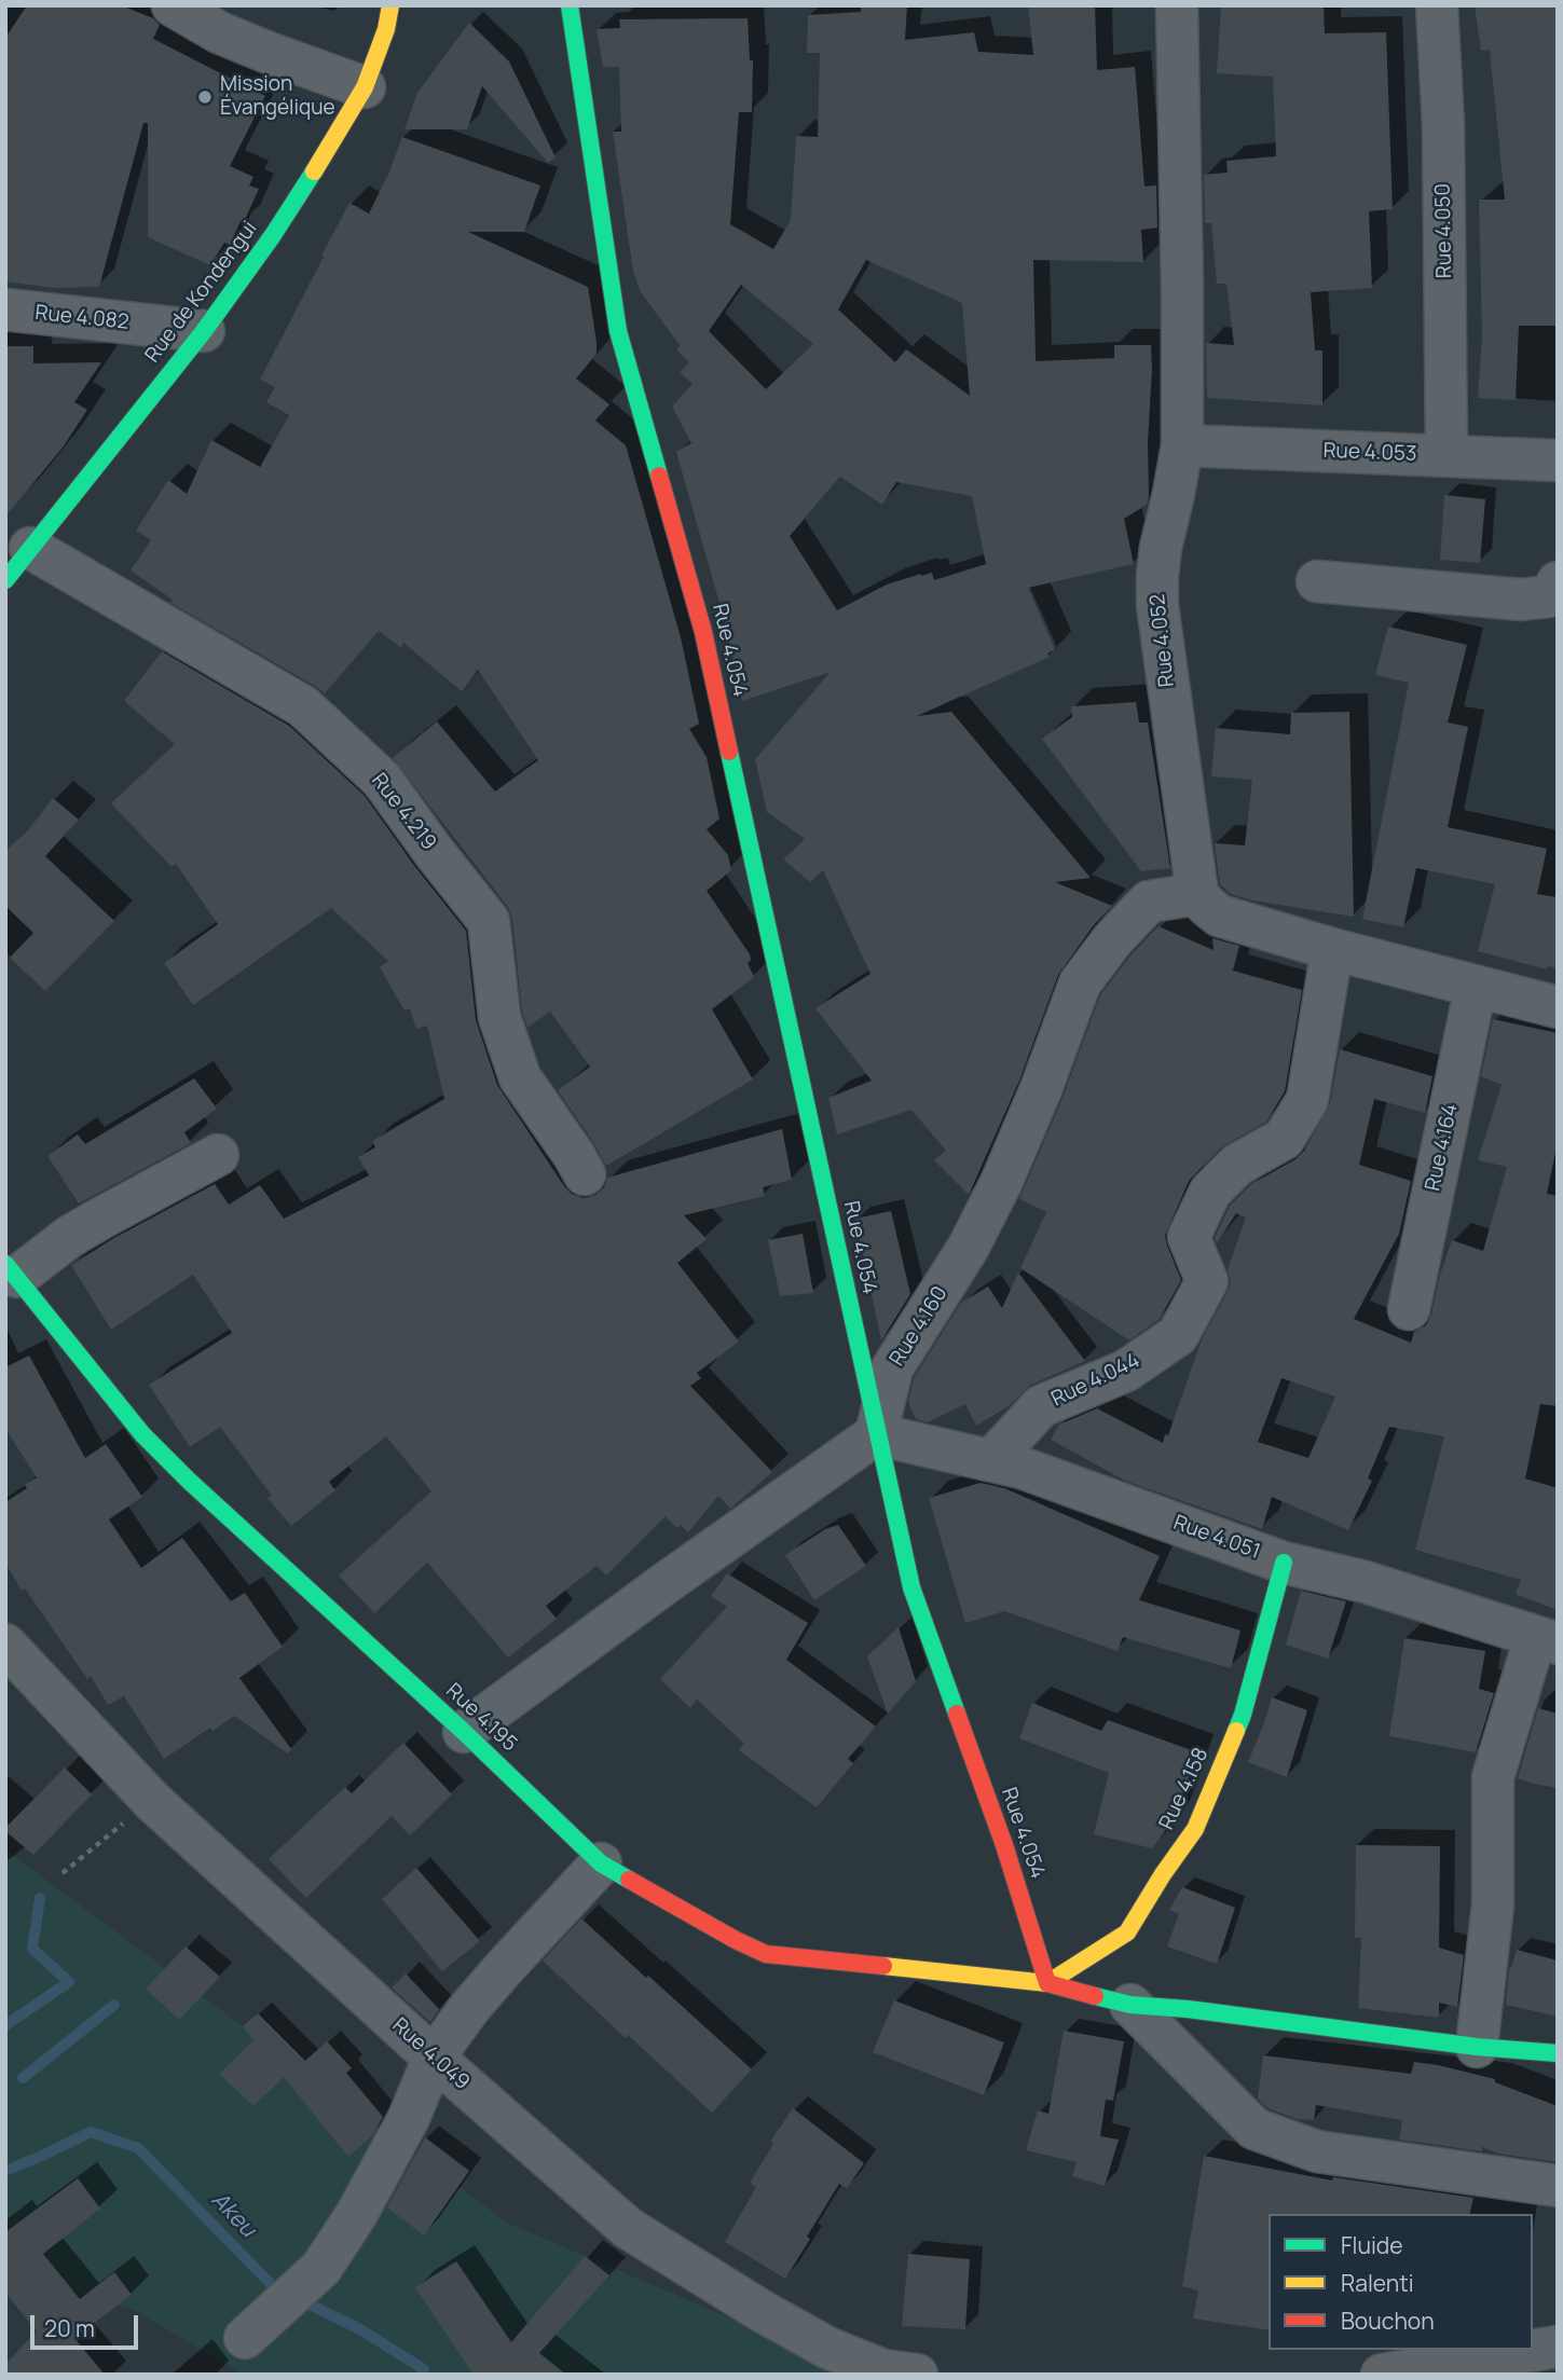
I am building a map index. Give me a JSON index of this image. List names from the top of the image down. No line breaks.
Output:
{"streets":{"street":["Rue 4.050","Rue de Kondengui","Rue 4.082","Rue 4.053","Rue 4.052","Rue 4.054","Rue 4.219","Rue 4.164","Rue 4.160","Rue 4.044","Rue 4.051","Rue 4.195","Rue 4.158","Rue 4.049"]},"crossings":[["Rue 4.050","Rue 4.053"],["Rue de Kondengui","Rue 4.082"],["Rue de Kondengui","Rue 4.219"],["Rue 4.053","Rue 4.052"],["Rue 4.052","Rue 4.160"],["Rue 4.054","Rue 4.160"],["Rue 4.054","Rue 4.051"],["Rue 4.054","Rue 4.195"],["Rue 4.054","Rue 4.158"],["Rue 4.160","Rue 4.051"],["Rue 4.044","Rue 4.051"],["Rue 4.051","Rue 4.158"],["Rue 4.195","Rue 4.158"]],"water":["Akeu"],"places":["Mission Évangélique"],"legend":["Fluide","Ralenti","Bouchon"],"scale_bar":"20 m"}
